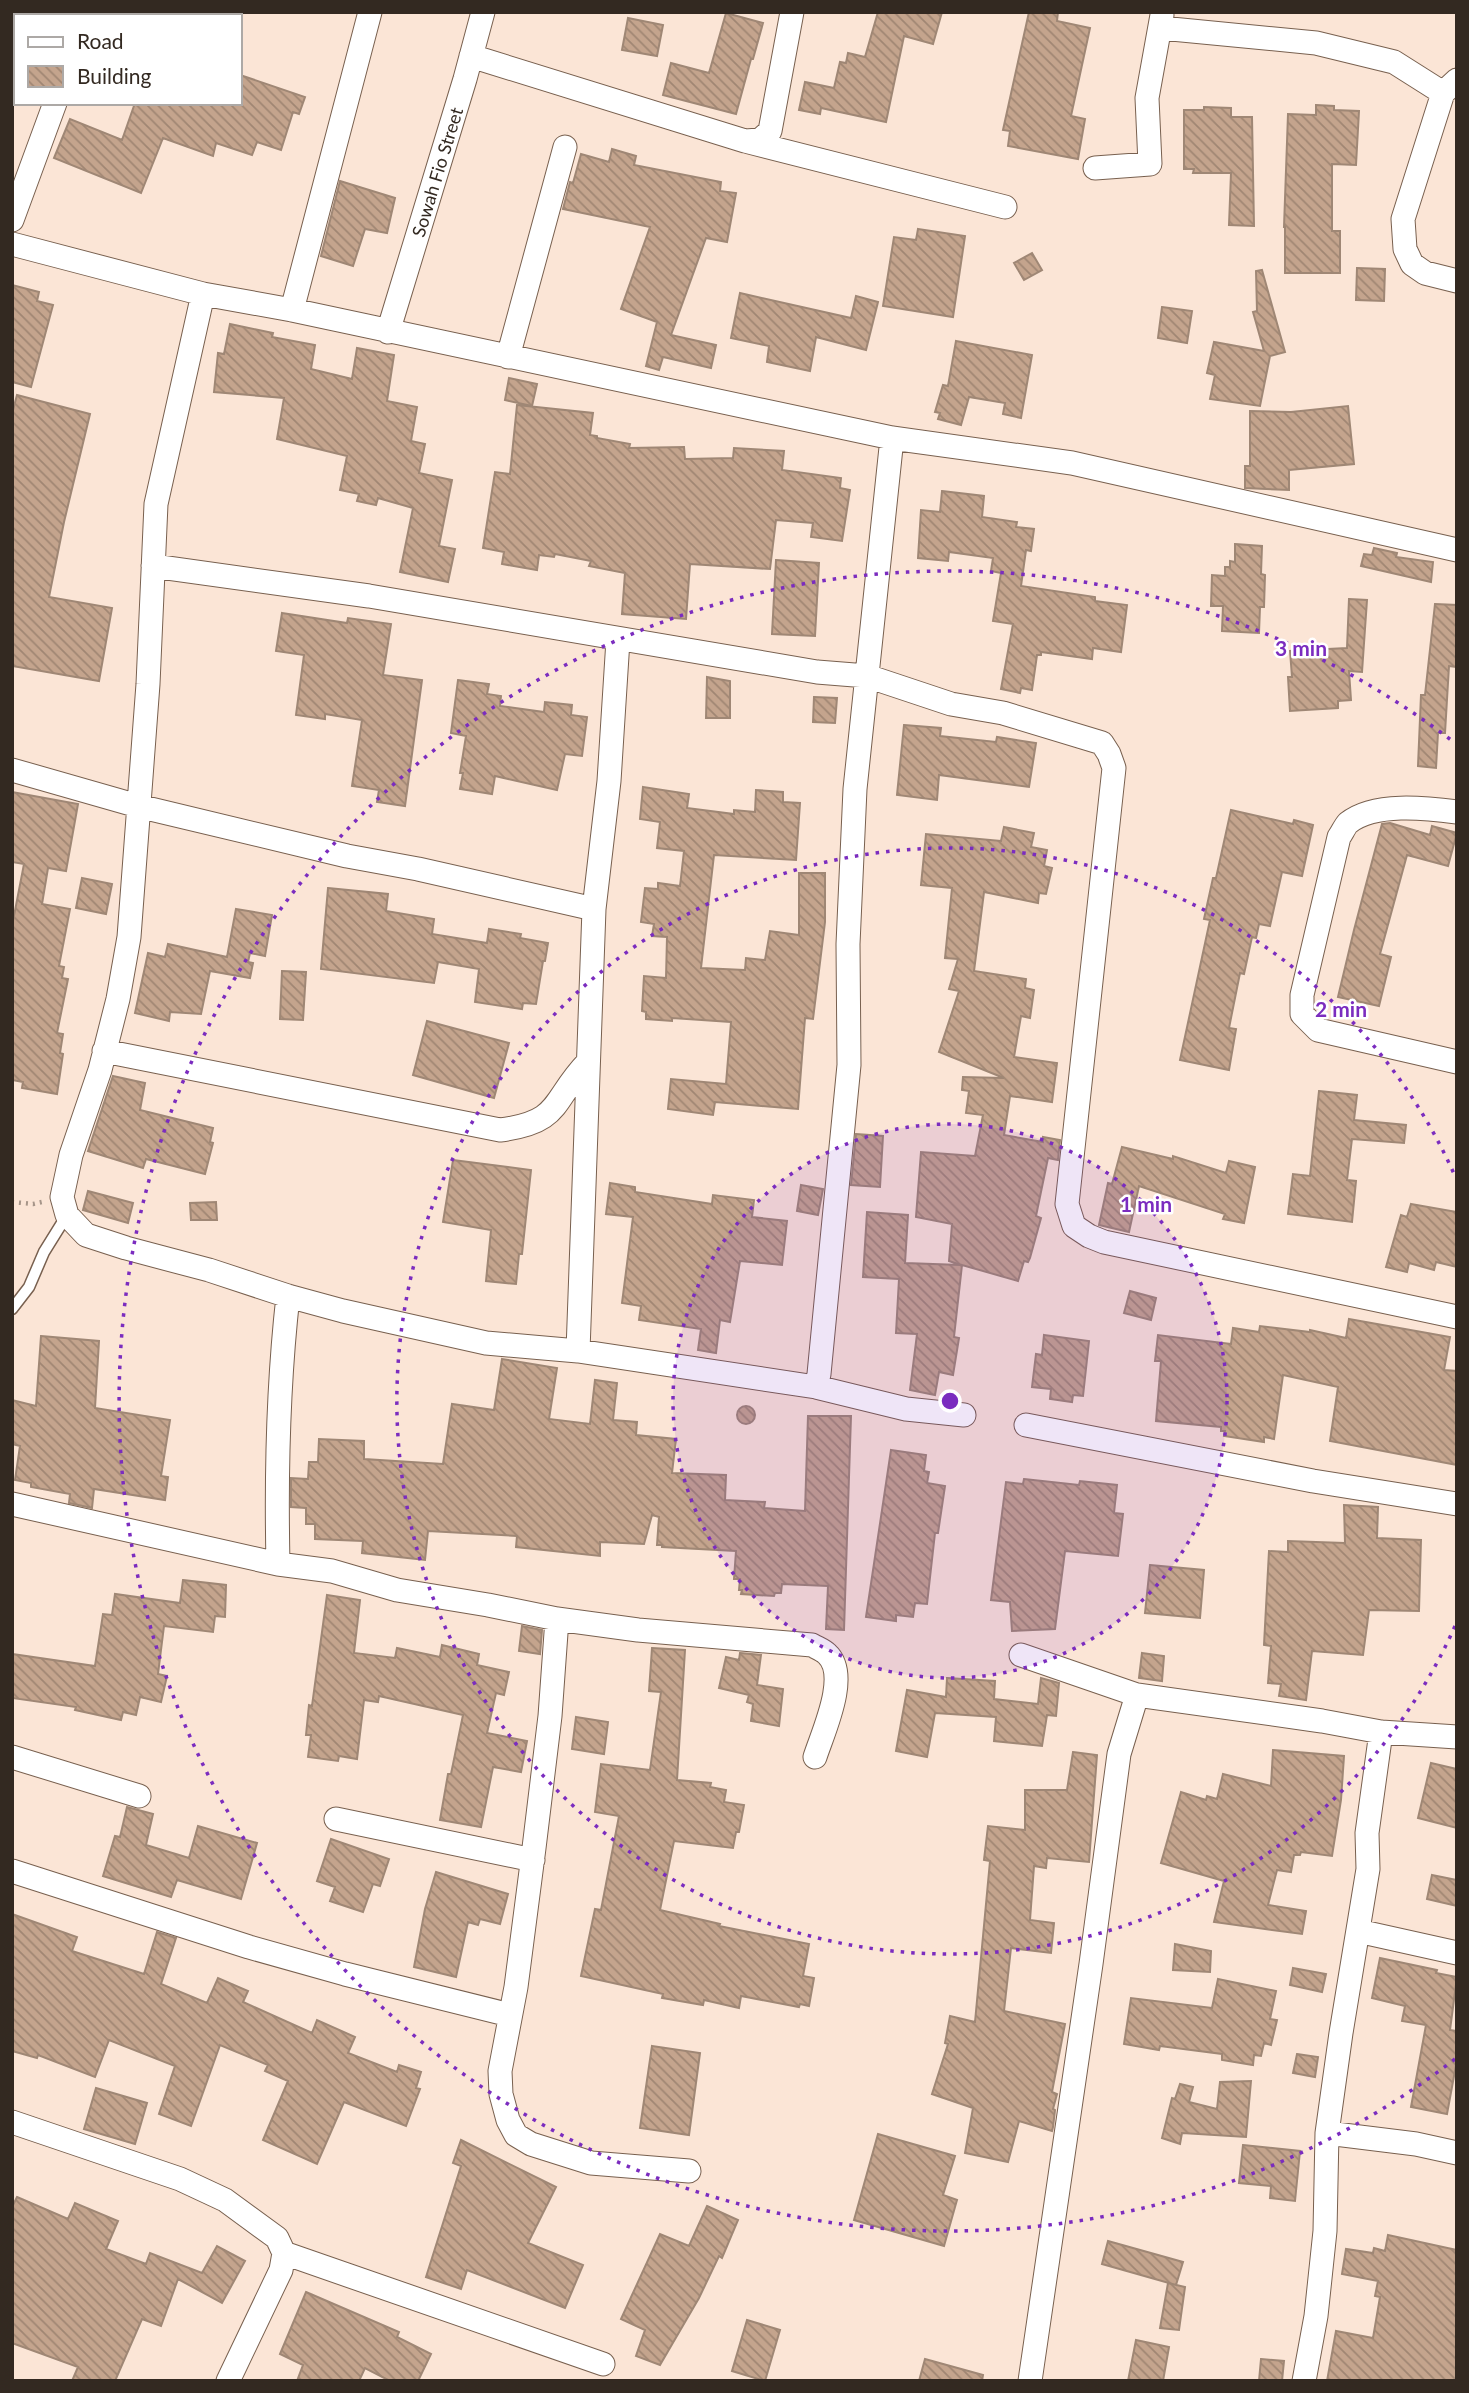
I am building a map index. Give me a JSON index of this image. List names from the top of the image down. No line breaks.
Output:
{"streets":{"street":["Sowah Fio Street"]},"legend":["Road","Building"],"rings":["3 min","2 min","1 min"]}
